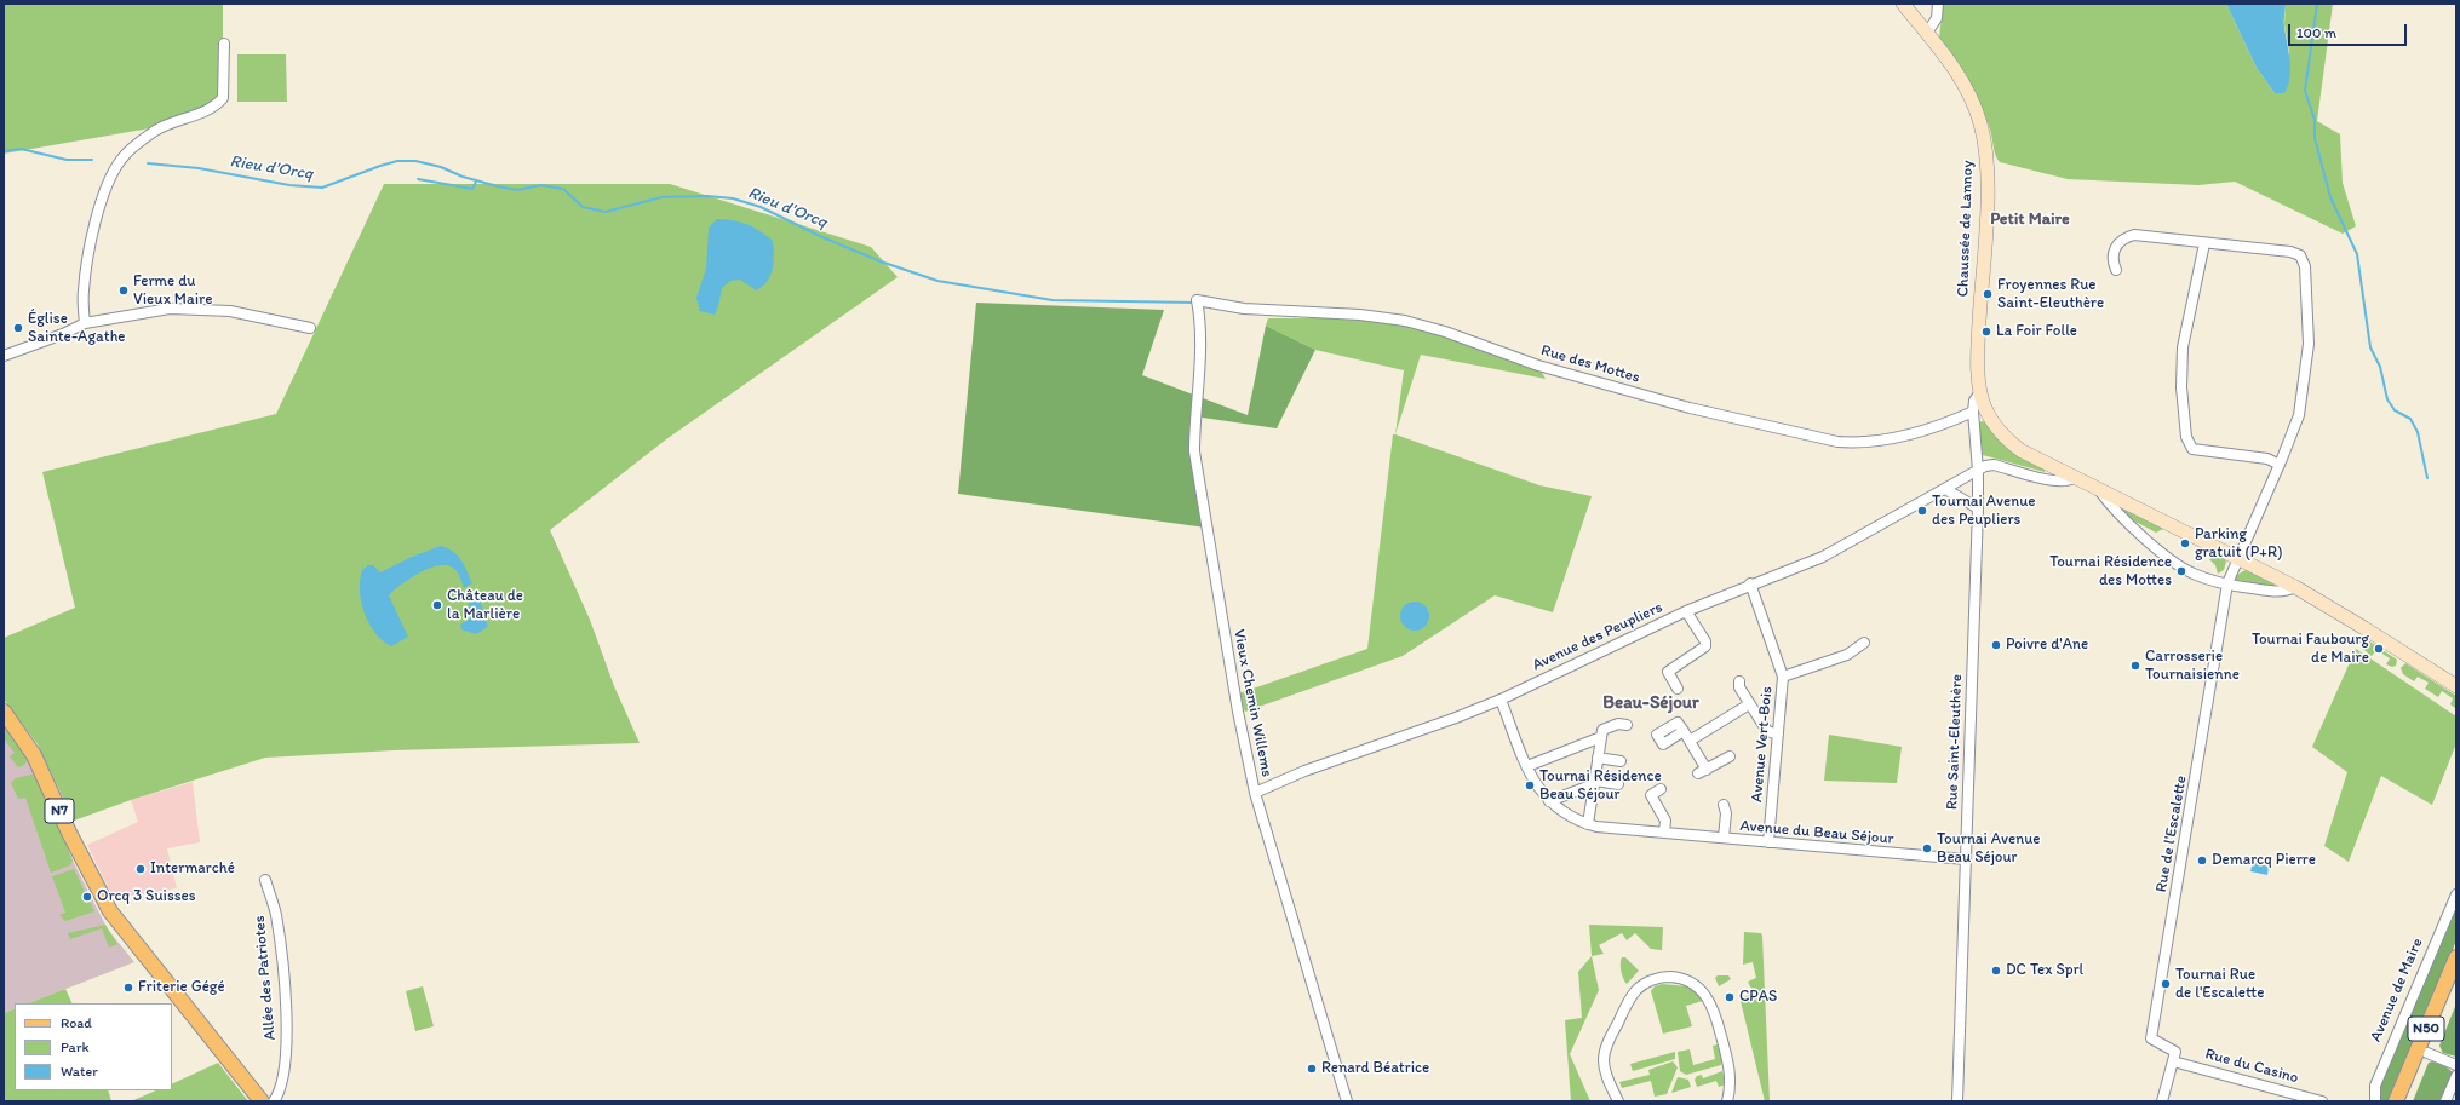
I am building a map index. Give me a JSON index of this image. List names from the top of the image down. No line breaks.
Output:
{"streets":{"main road":["Chaussée de Lannoy","N7","N50"],"street":["Rue des Mottes","Avenue des Peupliers","Vieux Chemin Willems","Rue Saint-Eleuthère","Avenue Vert-Bois","Avenue du Beau Séjour","Rue de l'Escalette","Allée des Patriotes","Avenue de Maire","Rue du Casino"]},"crossings":[["Chaussée de Lannoy","Avenue des Peupliers"],["Chaussée de Lannoy","Rue de l'Escalette"],["Rue des Mottes","Vieux Chemin Willems"],["Rue des Mottes","Rue Saint-Eleuthère"],["Avenue des Peupliers","Vieux Chemin Willems"],["Avenue des Peupliers","Rue Saint-Eleuthère"],["Avenue des Peupliers","Avenue Vert-Bois"],["Avenue des Peupliers","Avenue du Beau Séjour"],["Rue Saint-Eleuthère","Avenue du Beau Séjour"],["Avenue Vert-Bois","Avenue du Beau Séjour"],["Rue de l'Escalette","Rue du Casino"]],"districts":["Petit Maire","Beau-Séjour"],"water":["Rieu d'Orcq"],"places":["Ferme du Vieux Maire","Froyennes Rue Saint-Eleuthère","Église Sainte-Agathe","La Foir Folle","Tournai Avenue des Peupliers","Parking gratuit (P+R)","Tournai Résidence des Mottes","Château de la Marlière","Poivre d'Ane","Tournai Faubourg de Maire","Carrosserie Tournaisienne","Tournai Résidence Beau Séjour","Tournai Avenue Beau Séjour","Demarcq Pierre","Intermarché","Orcq 3 Suisses","DC Tex Sprl","Tournai Rue de l'Escalette","Friterie Gégé","CPAS","Renard Béatrice"],"legend":["Road","Park","Water"],"scale_bar":"100 m"}
